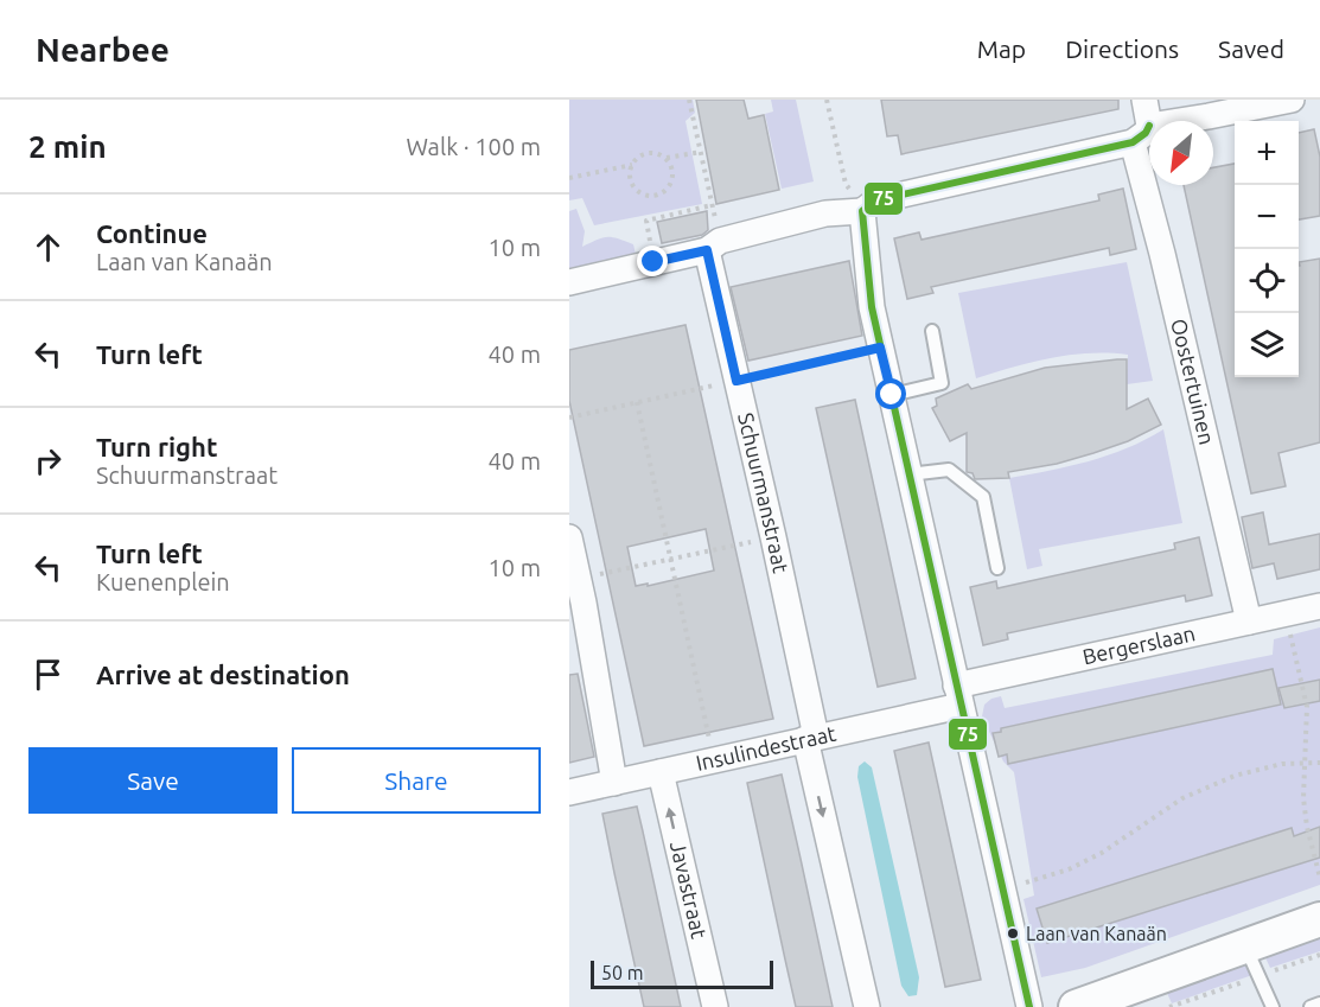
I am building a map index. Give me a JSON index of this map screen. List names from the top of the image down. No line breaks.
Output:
{"streets":{"street":["Oostertuinen","Schuurmanstraat","Bergerslaan","Insulindestraat","Javastraat"]},"crossings":[["Oostertuinen","Bergerslaan"],["Schuurmanstraat","Insulindestraat"],["Bergerslaan","Insulindestraat"],["Insulindestraat","Javastraat"]],"one_way":["Javastraat"],"places":["Laan van Kanaän"],"lines":["transit line 75"],"scale_bar":"50 m","north":"bottom left","page":{"header":"Nearbee","nav":["Map","Directions","Saved"],"heading":["2 min","Walk · 100 m"],"map_buttons":["+","−"],"list":[["Continue","Laan van Kanaän","10 m"],["Turn left","40 m"],["Turn right","Schuurmanstraat","40 m"],["Turn left","Kuenenplein","10 m"],"Arrive at destination"],"buttons":["Save","Share"],"scale":"50 m"}}
